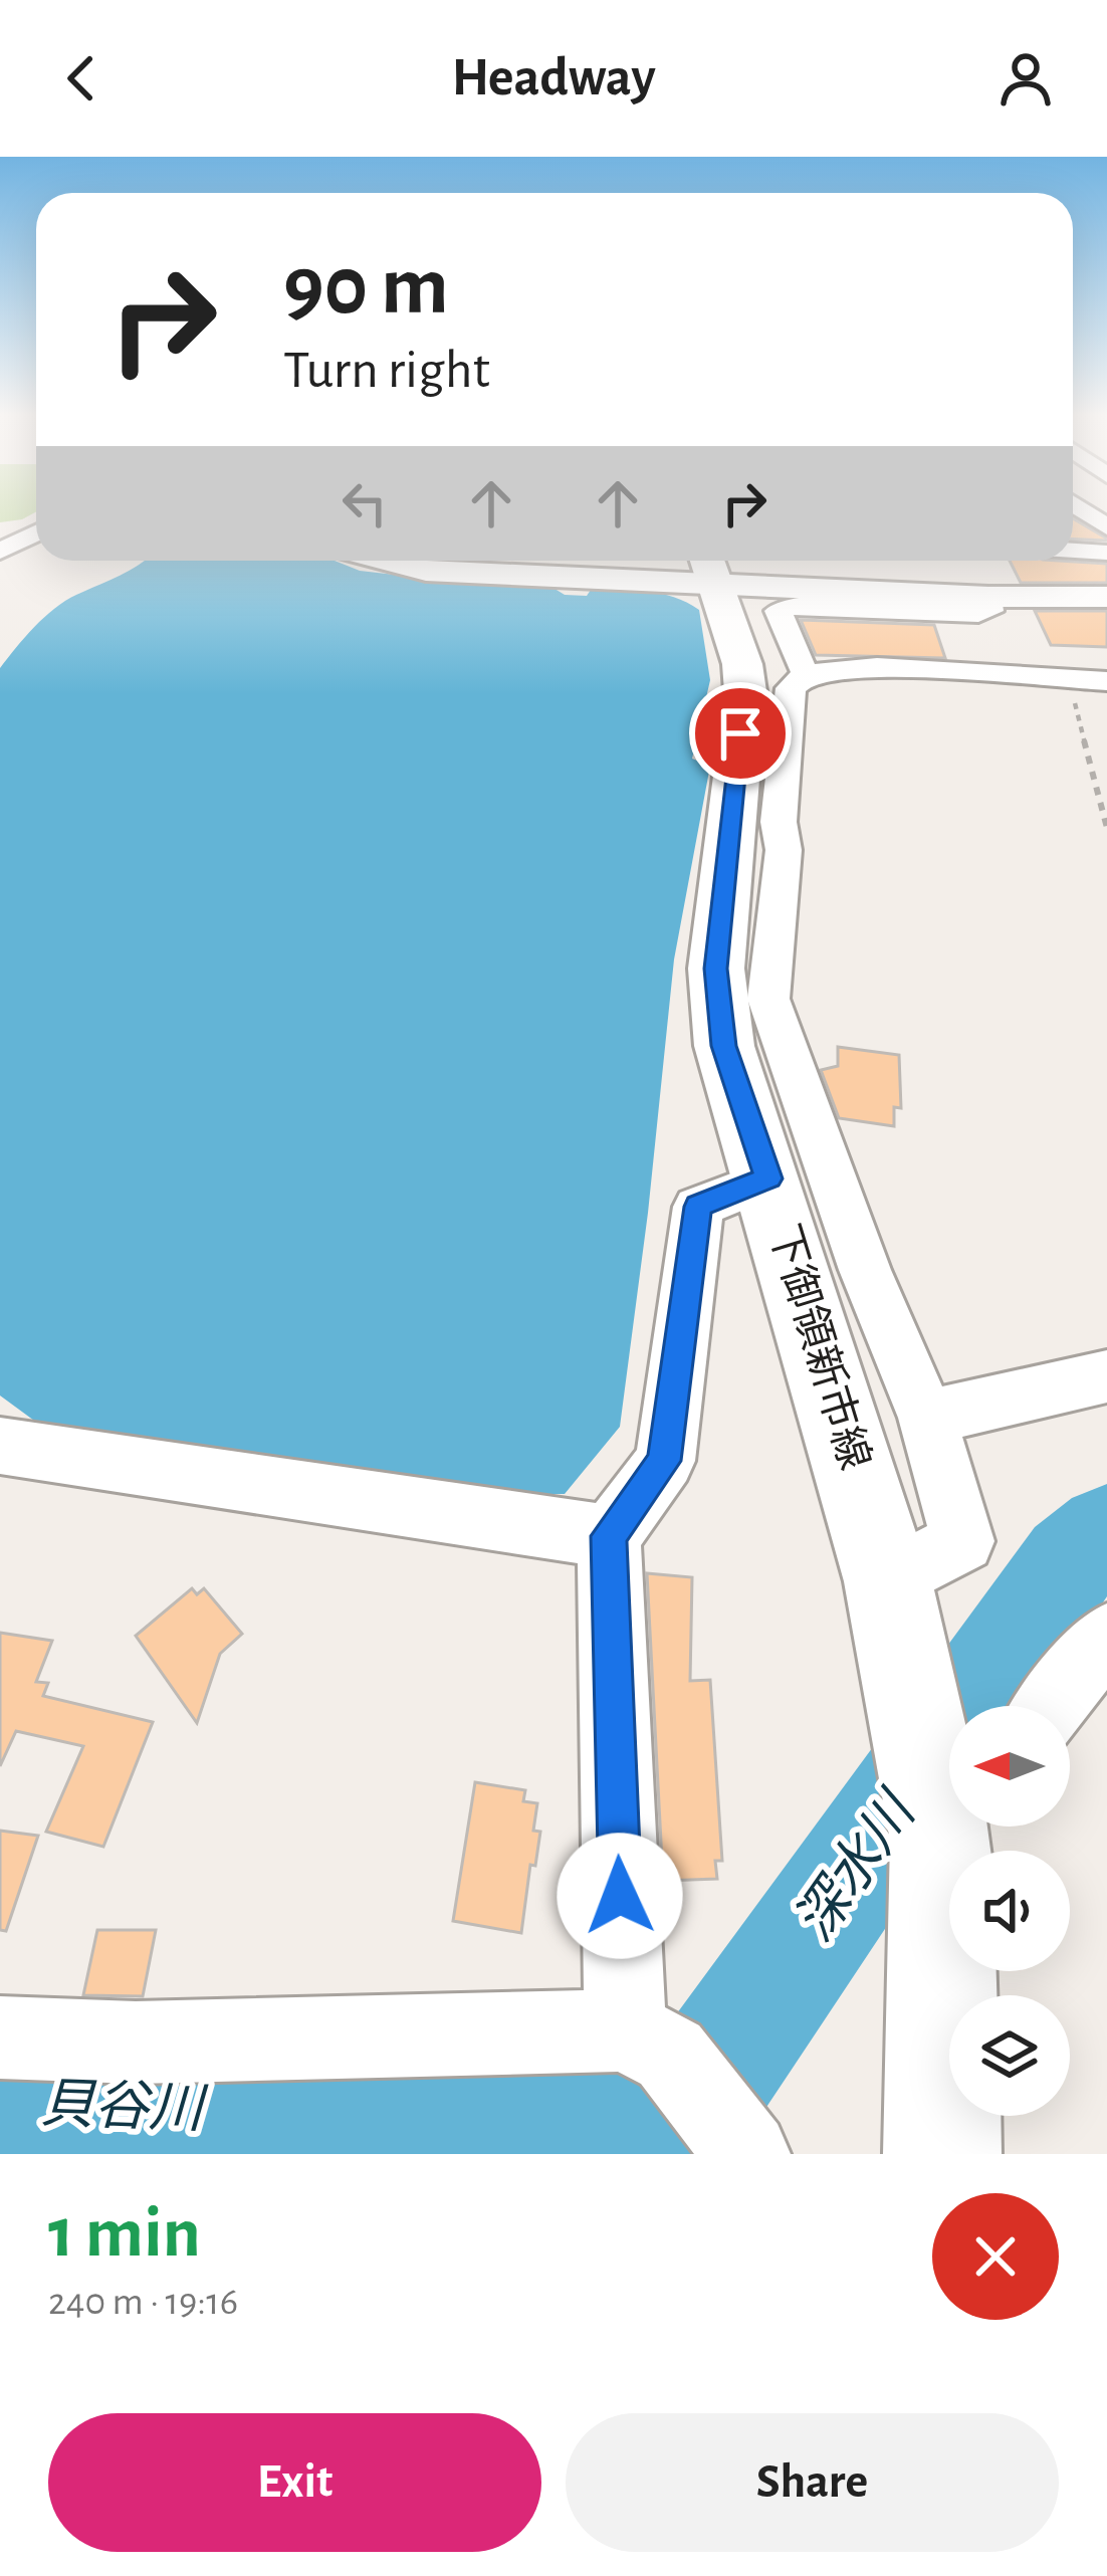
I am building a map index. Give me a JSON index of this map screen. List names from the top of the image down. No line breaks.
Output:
{"streets":{"main road":["下御領新市線"]},"water":["深水川","貝谷川"],"north":"left","page":{"header":"Headway","turn":["90 m","Turn right"],"heading":["1 min","240 m · 19:16"],"buttons":["Exit","Share"]}}
